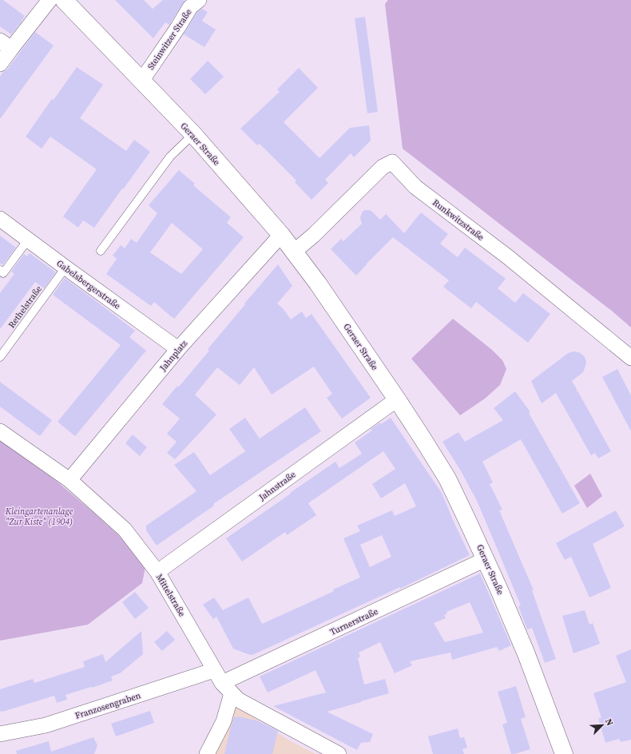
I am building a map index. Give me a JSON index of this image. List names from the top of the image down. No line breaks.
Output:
{"streets":{"main road":["Geraer Straße"],"street":["Steinwitzer Straße","Runkwitzstraße","Gabelsbergerstraße","Jahnplatz","Jahnstraße","Mittelstraße","Turnerstraße","Franzosengraben"],"lane":["Rethelstraße"]},"crossings":[["Steinwitzer Straße","Geraer Straße"],["Geraer Straße","Runkwitzstraße"],["Geraer Straße","Jahnplatz"],["Geraer Straße","Jahnstraße"],["Geraer Straße","Turnerstraße"],["Gabelsbergerstraße","Rethelstraße"],["Gabelsbergerstraße","Jahnplatz"],["Jahnplatz","Mittelstraße"],["Jahnstraße","Mittelstraße"],["Mittelstraße","Turnerstraße"],["Mittelstraße","Franzosengraben"]],"parks":["Kleingartenanlage \"Zur Kiste\" (1904)"],"north":"top right"}
